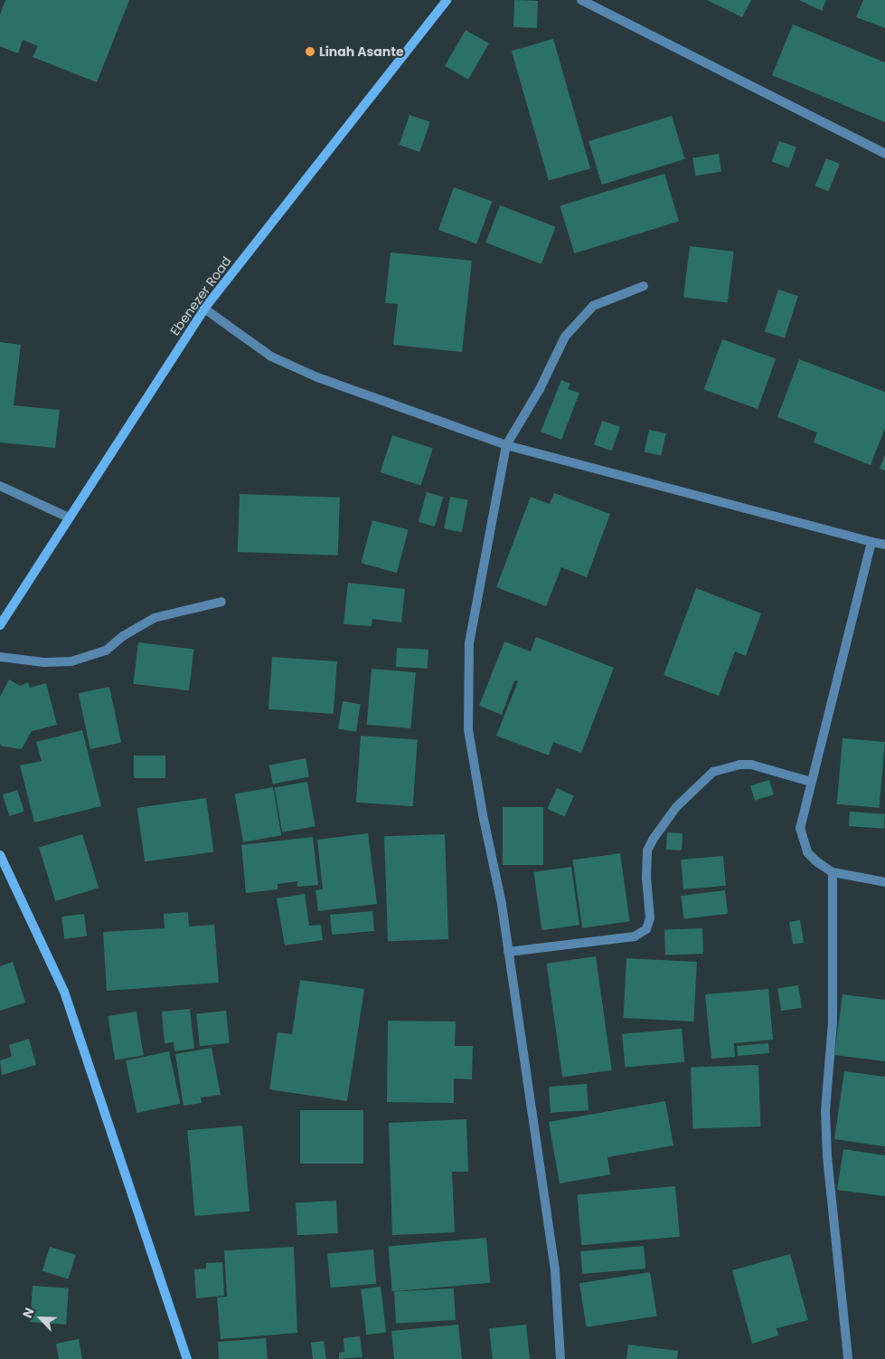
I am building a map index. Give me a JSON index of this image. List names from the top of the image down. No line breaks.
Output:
{"streets":{"street":["Ebenezer Road"]},"places":["Linah Asante"],"north":"top left"}
